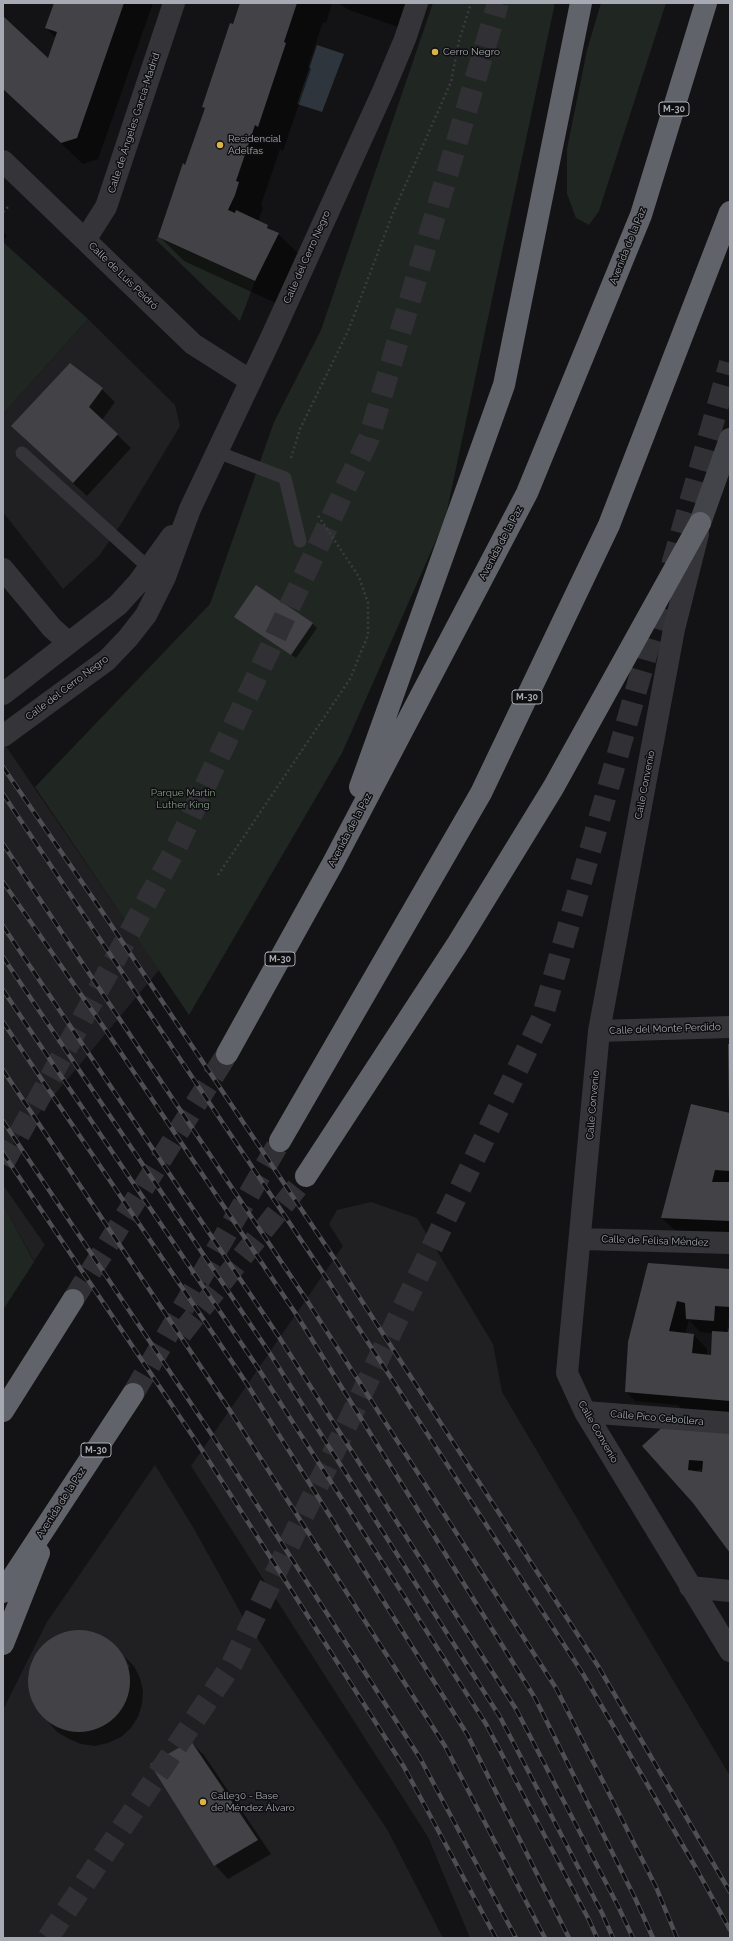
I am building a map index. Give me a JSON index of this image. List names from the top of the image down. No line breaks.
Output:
{"streets":{"highway":["M-30","Avenida de la Paz"],"street":["Calle de Ángeles García-Madrid","Calle del Cerro Negro","Calle de Luis Peidró","Calle Convenio","Calle del Monte Perdido","Calle de Felisa Méndez","Calle Pico Cebollera"]},"crossings":[["Calle de Ángeles García-Madrid","Calle de Luis Peidró"],["Calle del Cerro Negro","Calle de Luis Peidró"],["Calle Convenio","Calle del Monte Perdido"],["Calle Convenio","Calle de Felisa Méndez"],["Calle Convenio","Calle Pico Cebollera"]],"parks":["Parque Martin Luther King"],"places":["Cerro Negro","Residencial Adelfas","Calle30 - Base de Méndez Álvaro"]}
